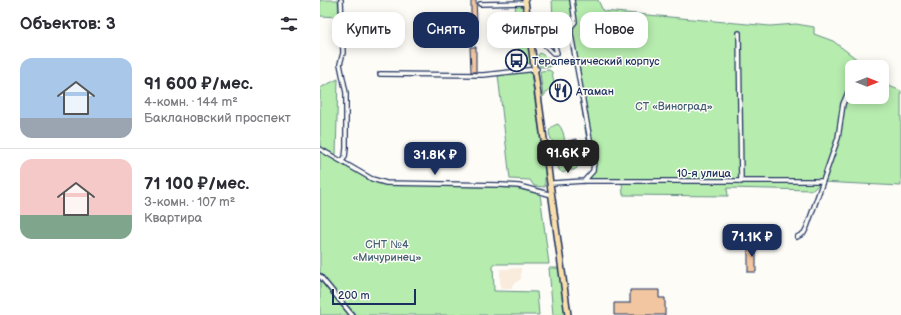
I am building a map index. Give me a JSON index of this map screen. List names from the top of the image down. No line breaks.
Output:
{"streets":{"street":["10-я улица"]},"parks":["СТ «Виноград»","СНТ №4 «Мичуринец»"],"places":{"bus stop":["Терапевтический корпус"],"restaurant":["Атаман"]},"scale_bar":"200 m","north":"right","page":{"heading":"Объектов: 3","chip":["Купить","Снять","Фильтры","Новое"],"list":[{"name":"91 600 ₽/мес.","note":"4-комн. · 144 m² · Баклановский проспект"},{"name":"71 100 ₽/мес.","note":"3-комн. · 107 m² · Квартира"}],"price":["91.6K ₽","31.8K ₽","71.1K ₽"],"scale":"200 m"}}
